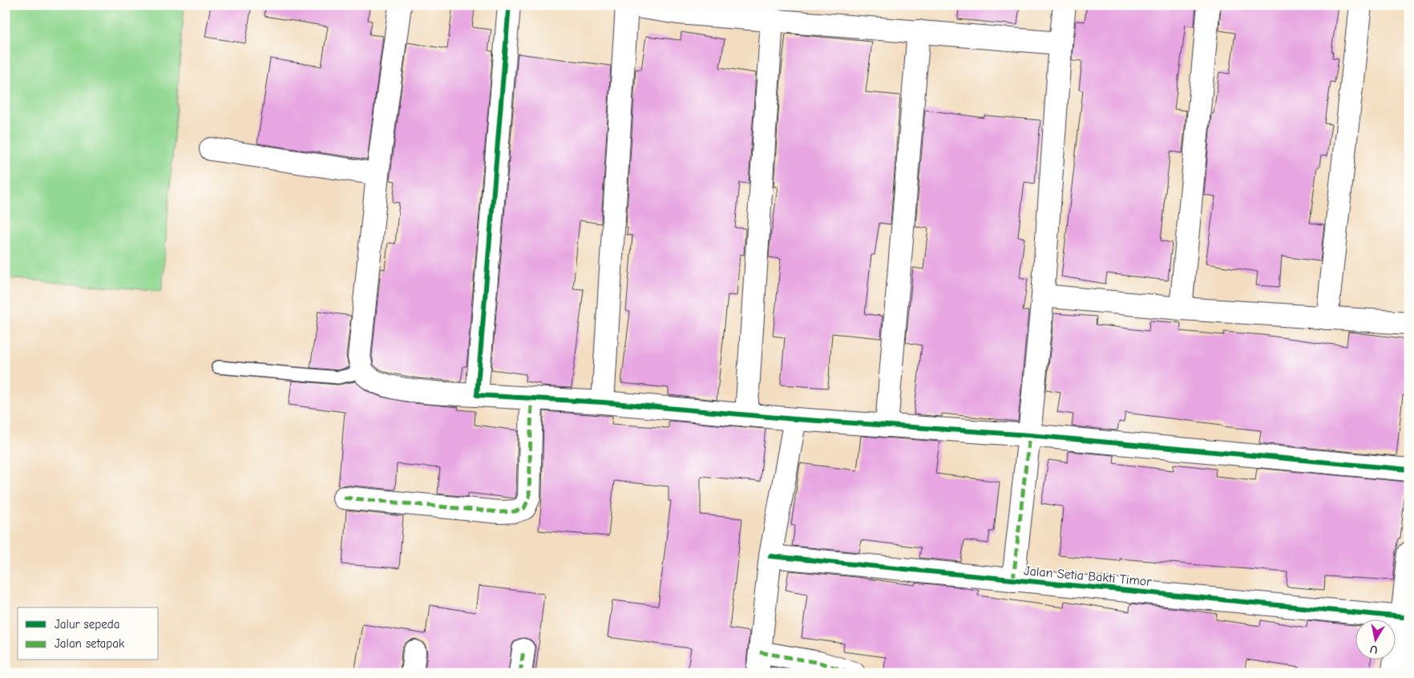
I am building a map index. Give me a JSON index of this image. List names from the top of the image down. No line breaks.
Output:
{"streets":{"street":["Jalan Setia Bakti Timor"]},"legend":["Jalur sepeda","Jalan setapak"],"north":"bottom"}
